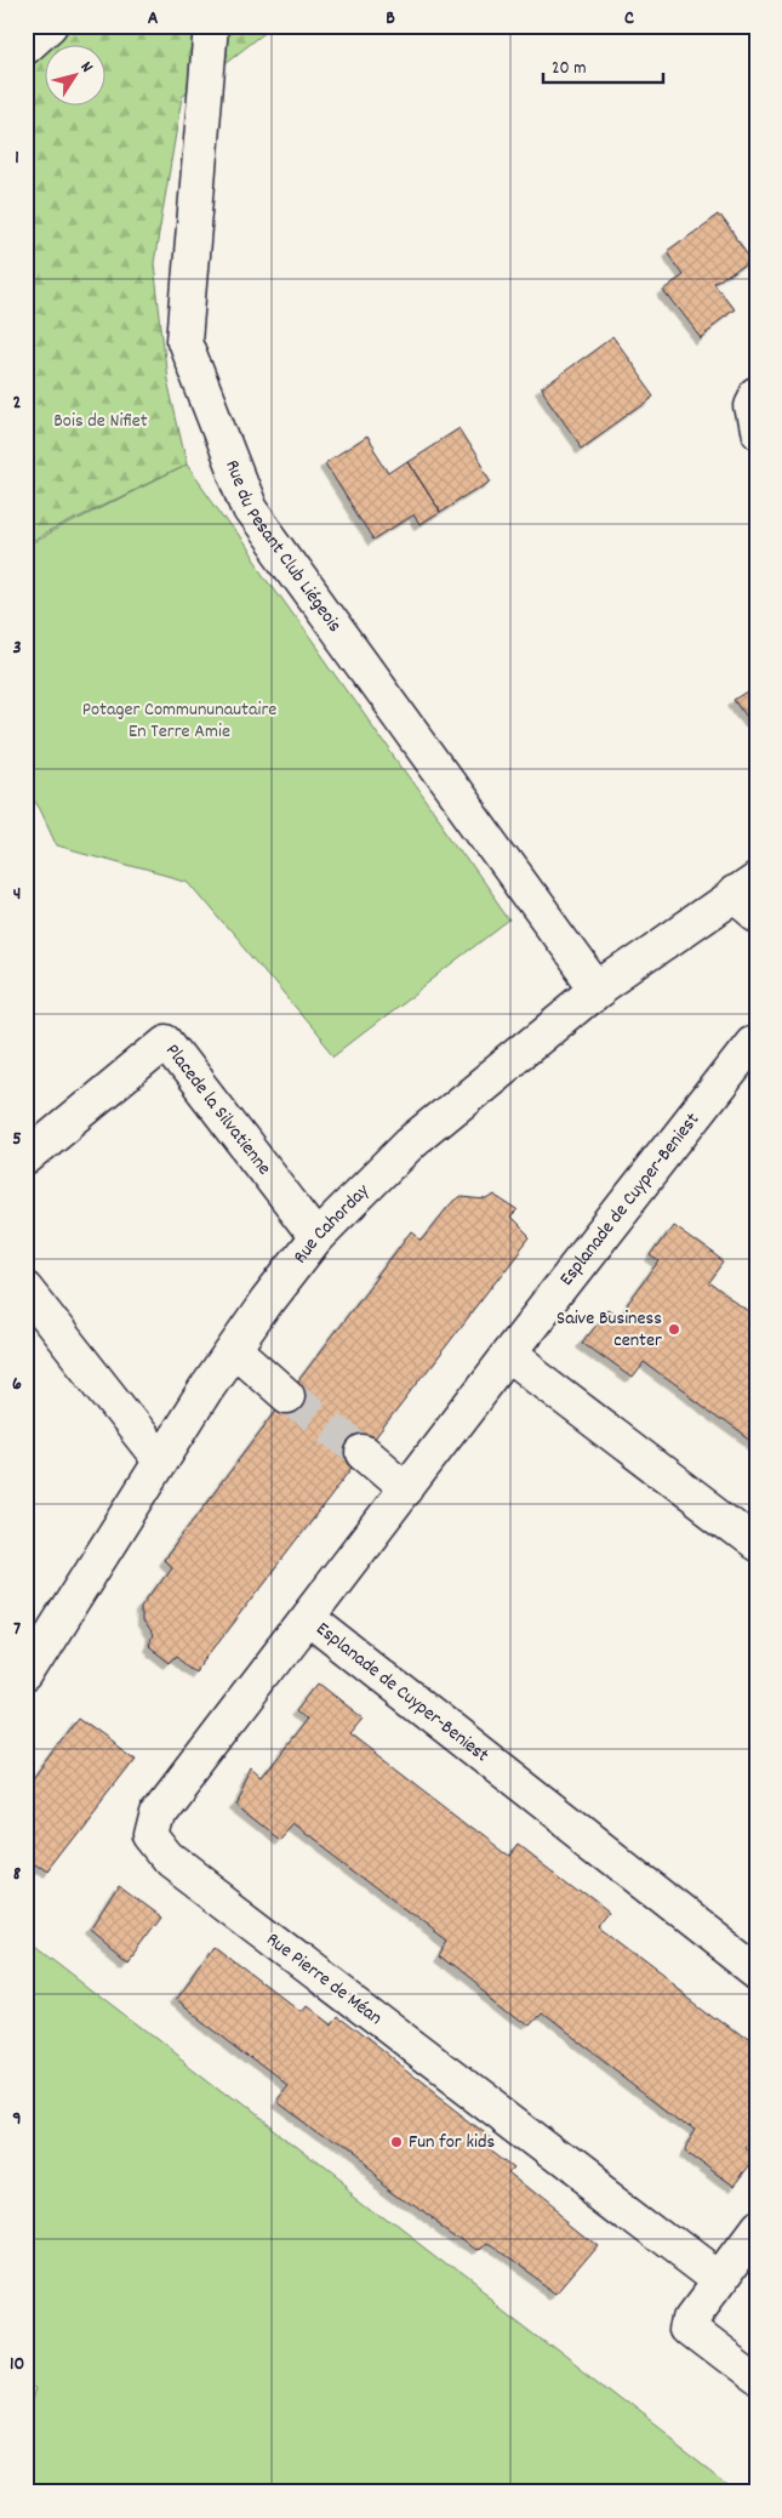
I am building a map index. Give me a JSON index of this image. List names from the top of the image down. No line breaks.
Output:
{"streets":{"street":["Rue du Pesant Club Liégeois","Placede la Silvatienne","Esplanade de Cuyper-Beniest","Rue Cahorday","Rue Pierre de Méan"]},"crossings":[["Rue du Pesant Club Liégeois","Rue Cahorday"],["Placede la Silvatienne","Rue Cahorday"],["Esplanade de Cuyper-Beniest","Rue Pierre de Méan"]],"parks":["Bois de Nifiet","Potager Commununautaire En Terre Amie"],"places":["Saive Business center","Fun for kids"],"scale_bar":"20 m","north":"top right","grid":{"columns":["A","B","C"],"rows":["1","2","3","4","5","6","7","8","9","10"]}}
